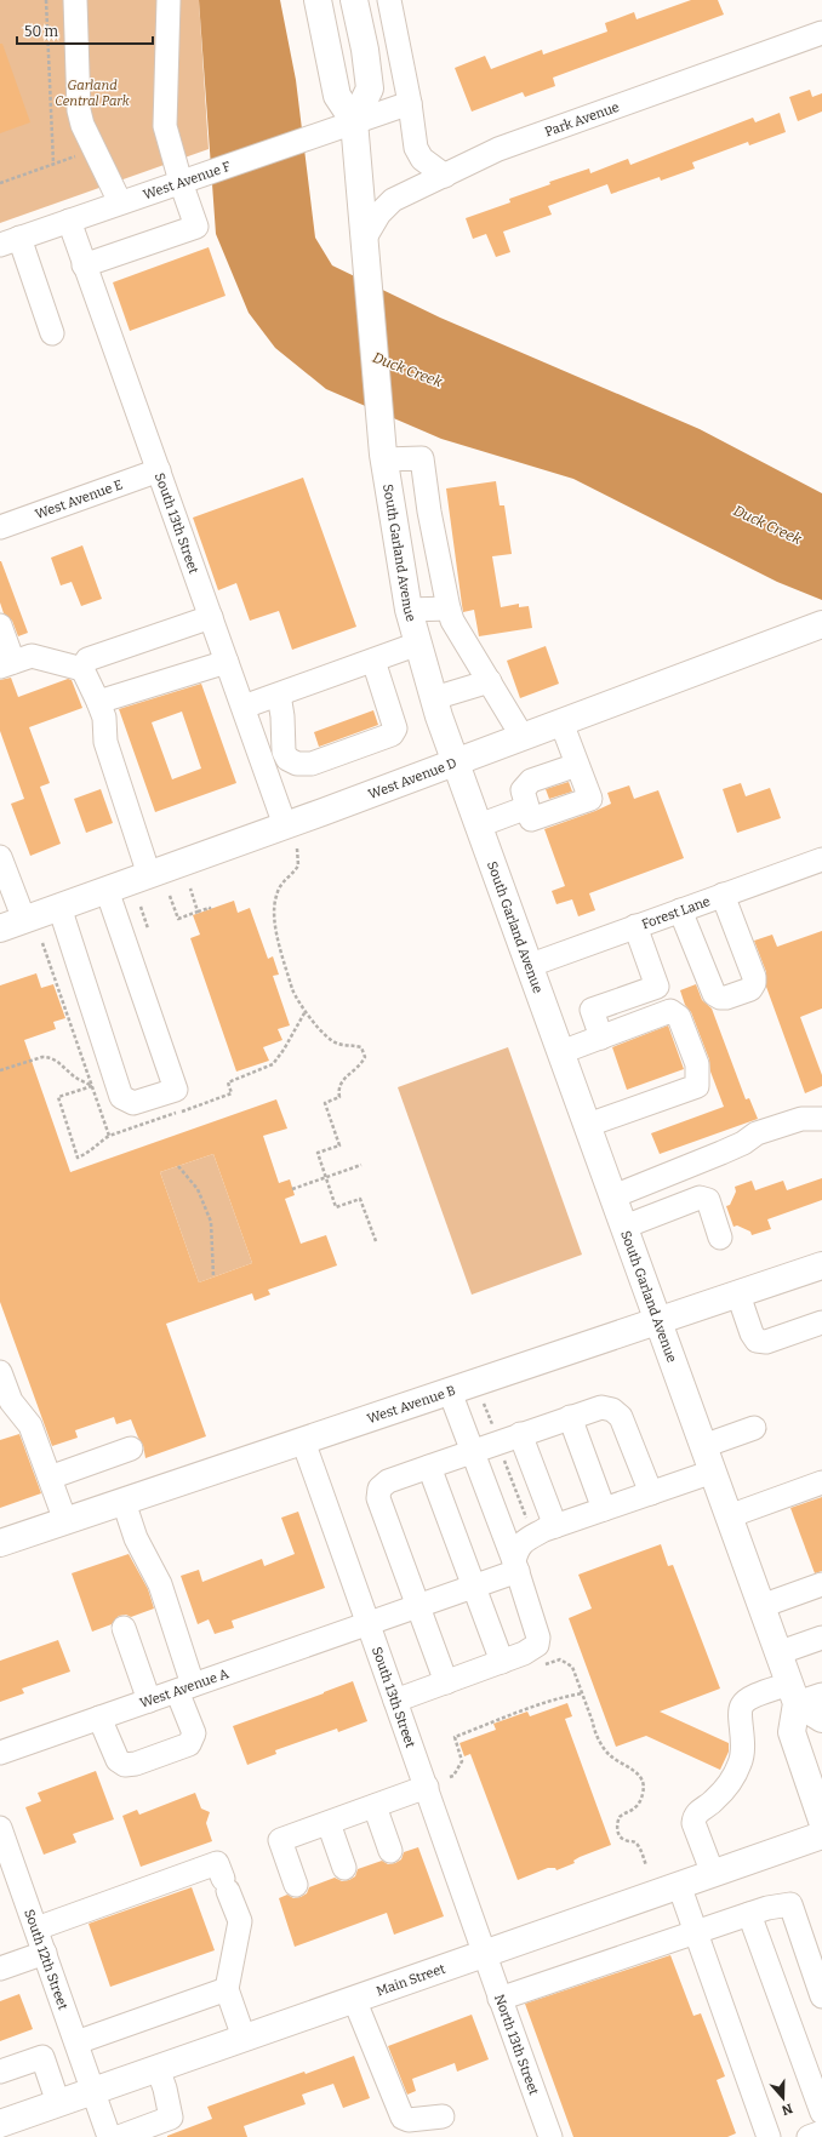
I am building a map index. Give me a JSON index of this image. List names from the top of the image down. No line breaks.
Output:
{"streets":{"main road":["South Garland Avenue","West Avenue D","West Avenue B","Main Street"],"street":["Park Avenue","West Avenue F","West Avenue E","South 13th Street","Forest Lane","West Avenue A","South 12th Street","North 13th Street"]},"crossings":[["Park Avenue","South Garland Avenue"],["West Avenue F","South 13th Street"],["West Avenue F","South Garland Avenue"],["West Avenue E","South 13th Street"],["South 13th Street","West Avenue D"],["South 13th Street","West Avenue B"],["South 13th Street","West Avenue A"],["South 13th Street","Main Street"],["South 13th Street","North 13th Street"],["South Garland Avenue","West Avenue D"],["South Garland Avenue","Forest Lane"],["South Garland Avenue","West Avenue B"],["South 12th Street","Main Street"],["Main Street","North 13th Street"]],"water":["Duck Creek"],"parks":["Garland Central Park"],"scale_bar":"50 m","north":"bottom"}
